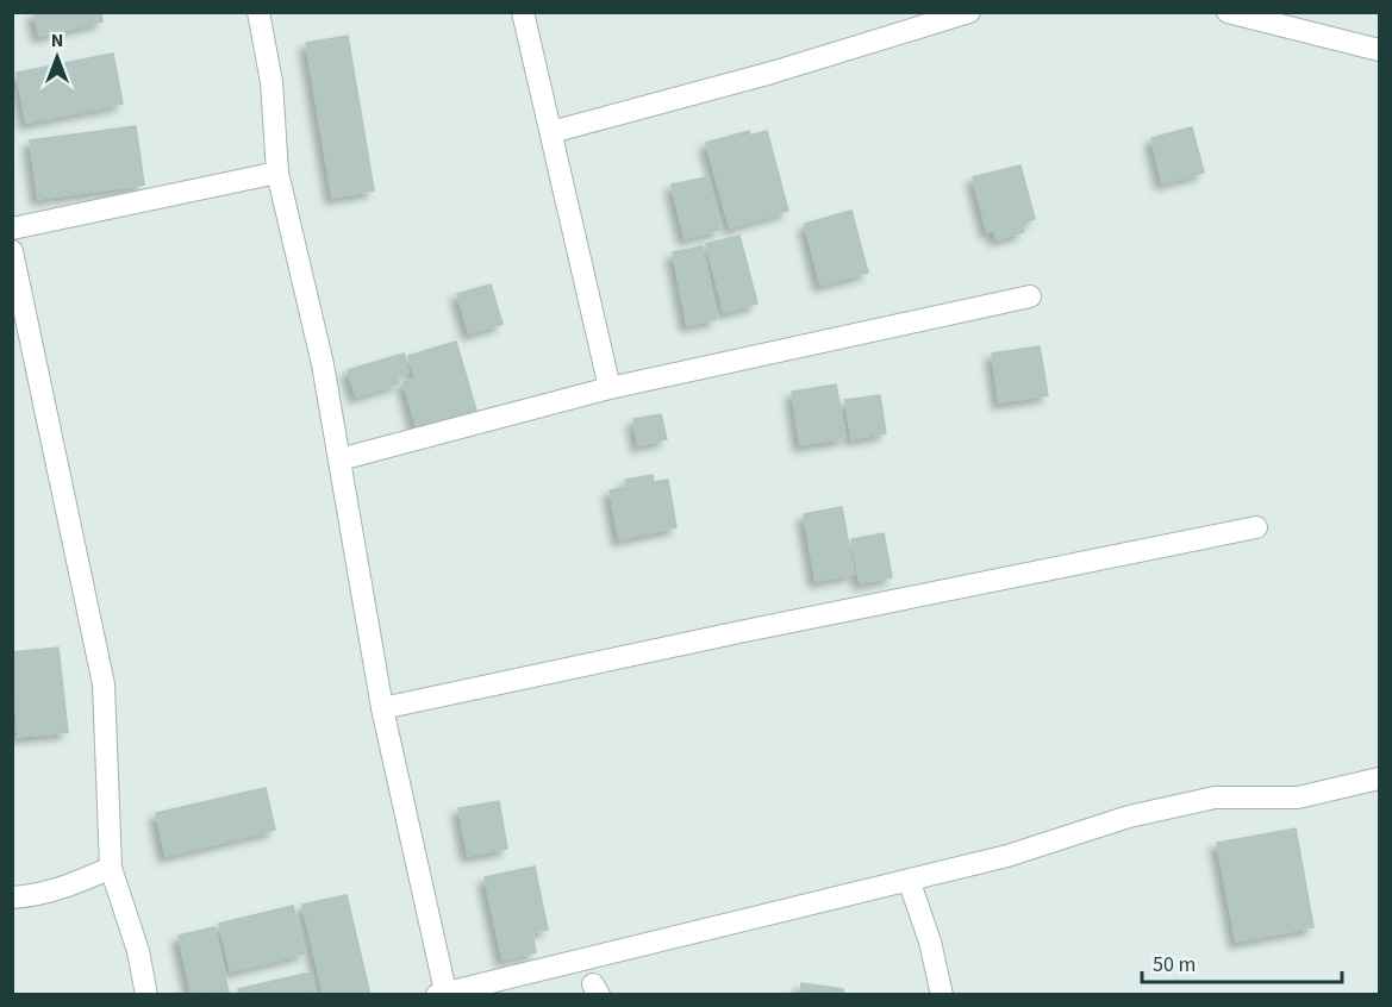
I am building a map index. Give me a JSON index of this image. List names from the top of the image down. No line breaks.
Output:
{"scale_bar":"50 m","north":"top"}
